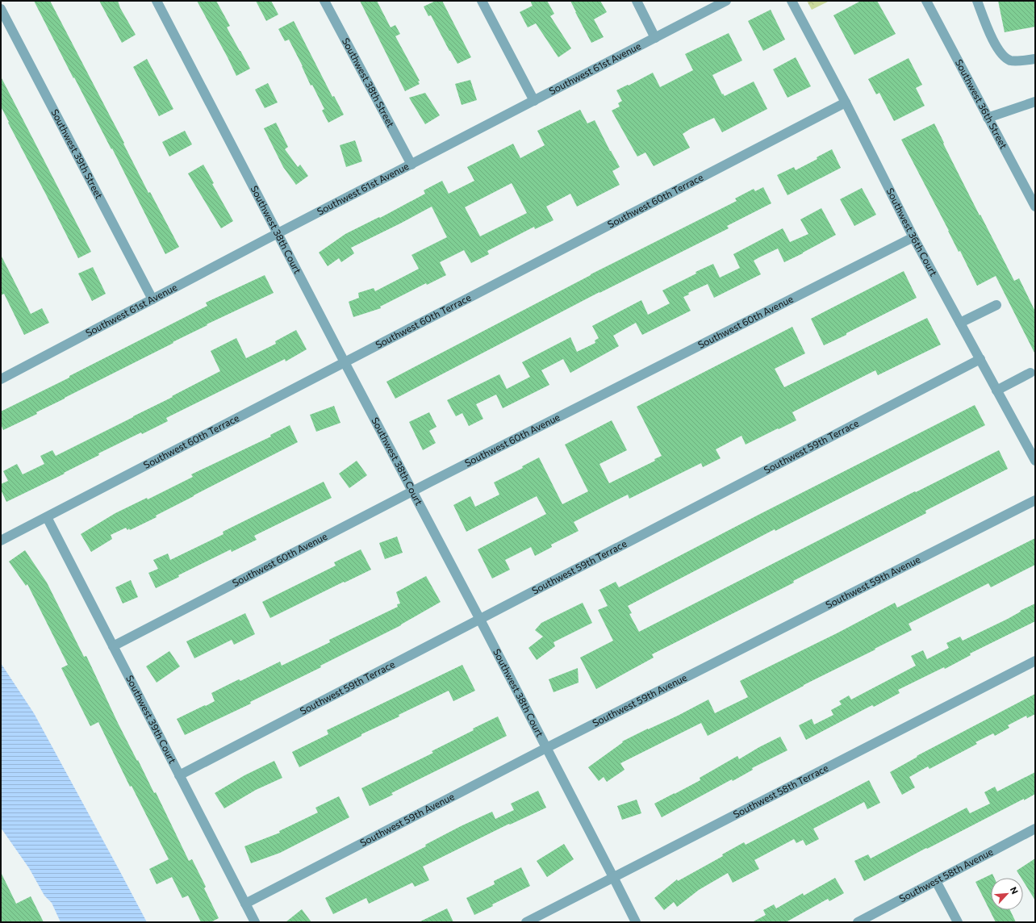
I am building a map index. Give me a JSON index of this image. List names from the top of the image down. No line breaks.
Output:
{"streets":{"street":["Southwest 61st Avenue","Southwest 38th Street","Southwest 36th Street","Southwest 39th Street","Southwest 60th Terrace","Southwest 38th Court","Southwest 36th Court","Southwest 60th Avenue","Southwest 59th Terrace","Southwest 59th Avenue","Southwest 39th Court","Southwest 58th Terrace","Southwest 58th Avenue"]},"crossings":[["Southwest 61st Avenue","Southwest 38th Street"],["Southwest 61st Avenue","Southwest 39th Street"],["Southwest 61st Avenue","Southwest 38th Court"],["Southwest 60th Terrace","Southwest 38th Court"],["Southwest 60th Terrace","Southwest 36th Court"],["Southwest 60th Terrace","Southwest 39th Court"],["Southwest 38th Court","Southwest 60th Avenue"],["Southwest 38th Court","Southwest 59th Terrace"],["Southwest 38th Court","Southwest 59th Avenue"],["Southwest 38th Court","Southwest 58th Terrace"],["Southwest 36th Court","Southwest 60th Avenue"],["Southwest 36th Court","Southwest 59th Terrace"],["Southwest 60th Avenue","Southwest 39th Court"],["Southwest 59th Terrace","Southwest 39th Court"],["Southwest 59th Avenue","Southwest 39th Court"]],"north":"top right"}
